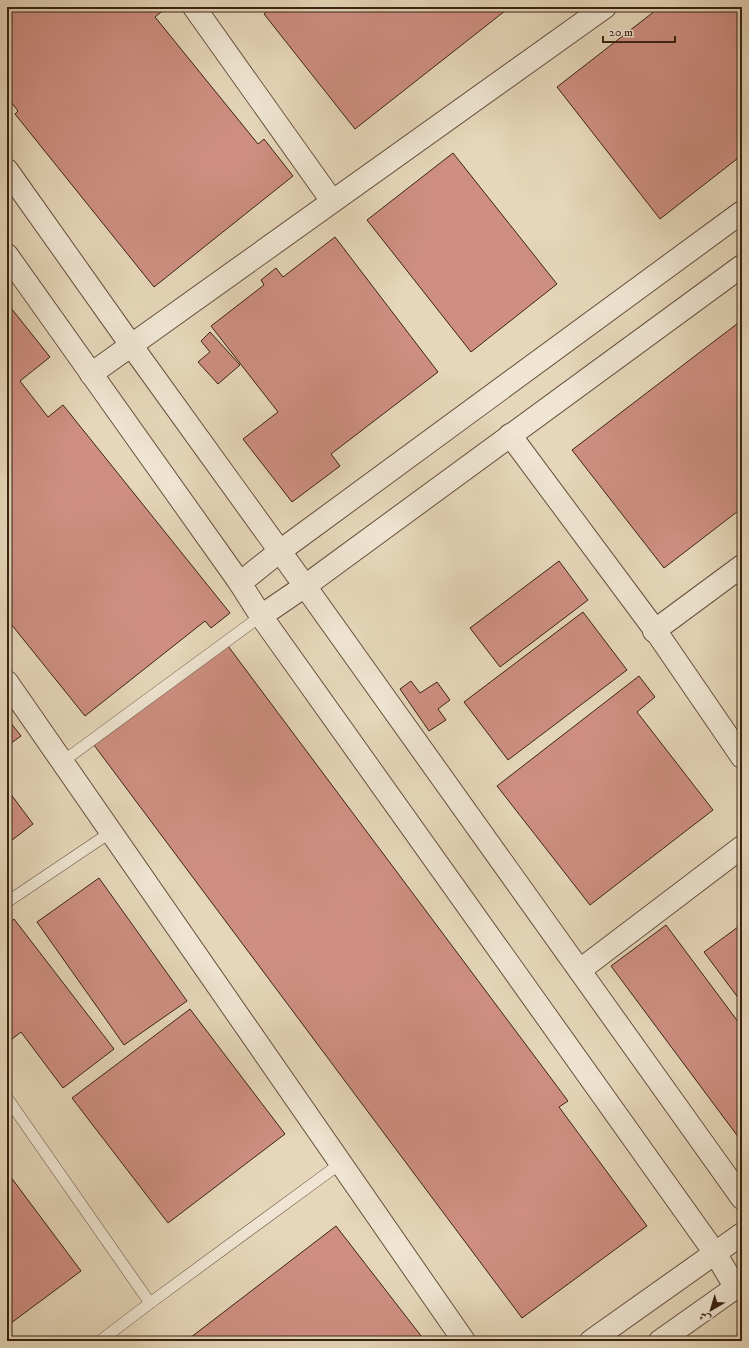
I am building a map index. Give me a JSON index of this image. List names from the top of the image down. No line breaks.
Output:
{"scale_bar":"20 m","north":"bottom left"}
